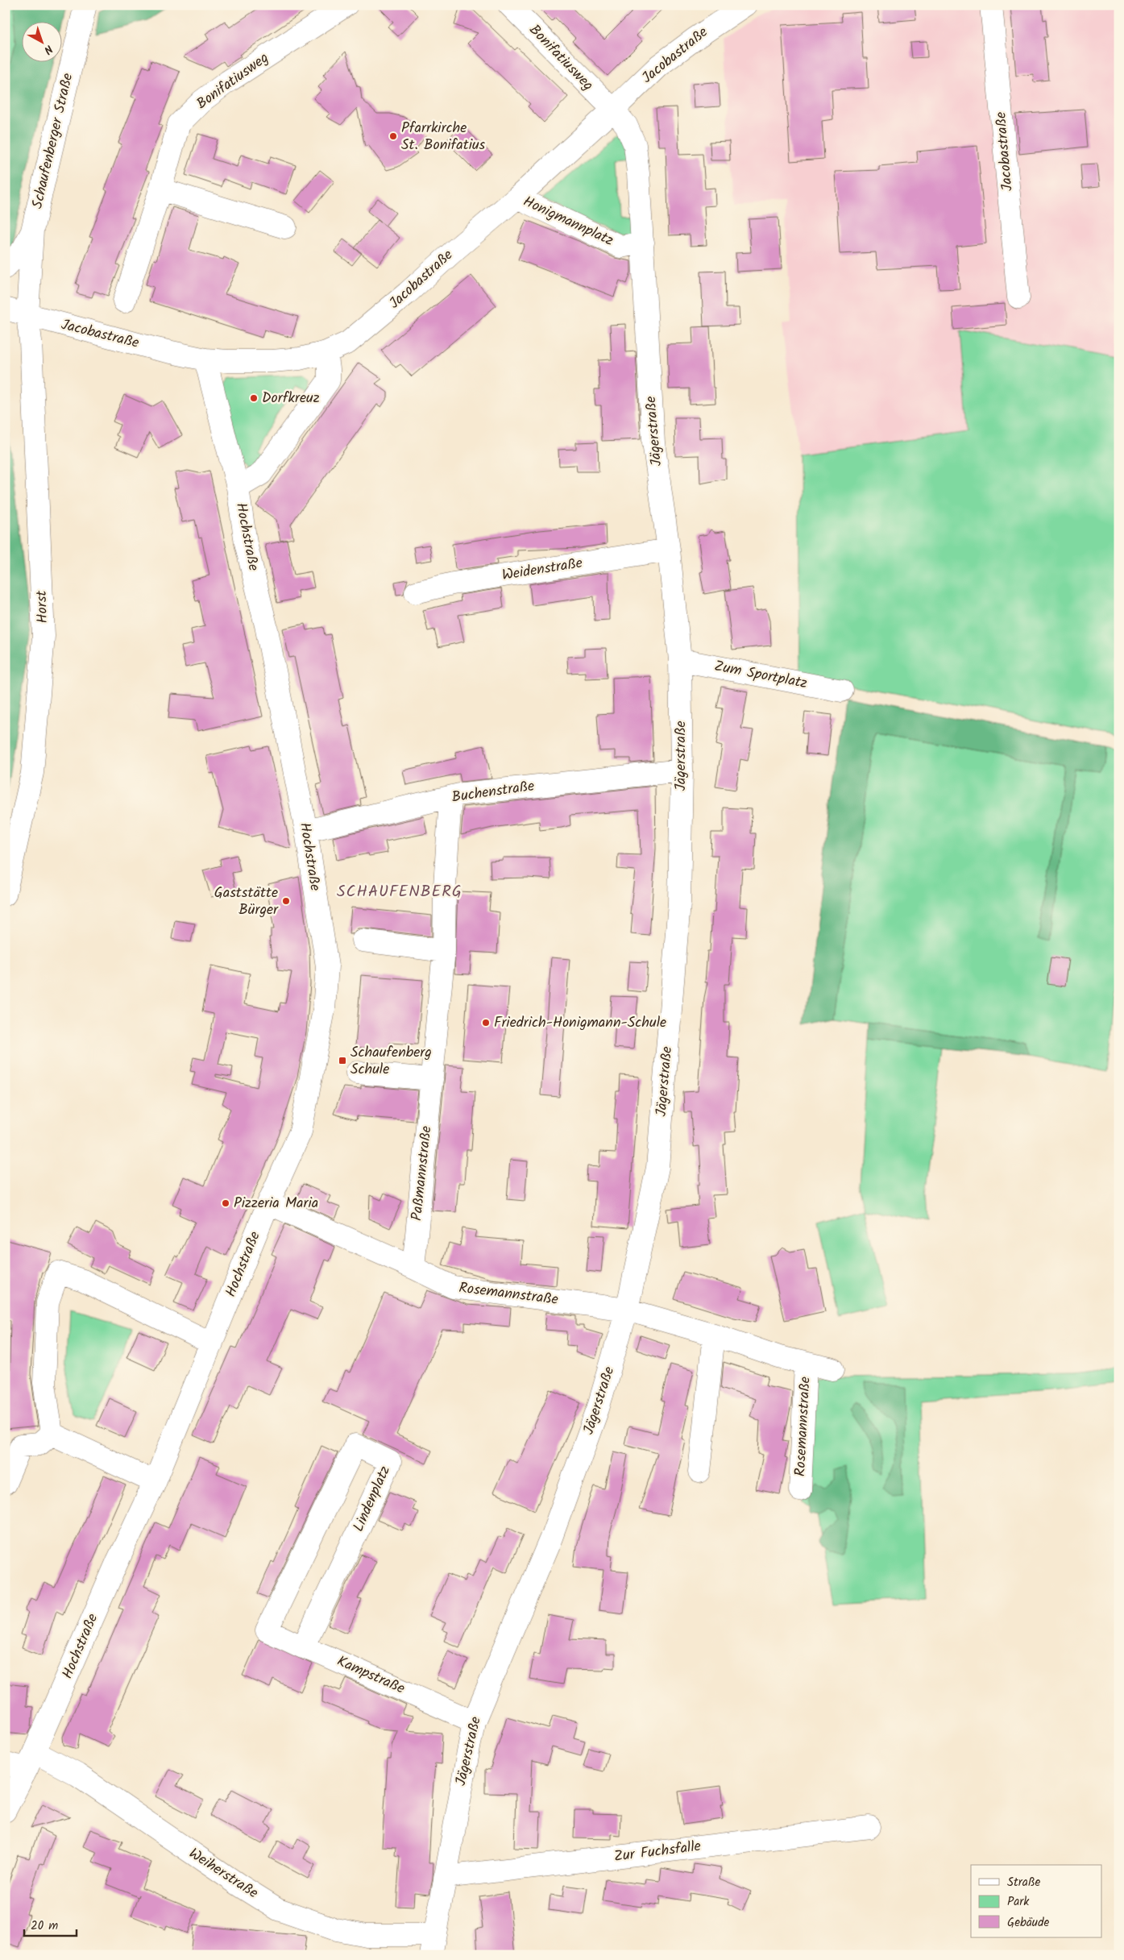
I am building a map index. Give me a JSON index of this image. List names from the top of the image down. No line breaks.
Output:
{"streets":{"street":["Jacobastraße","Bonifatiusweg","Schaufenberger Straße","Honigmannplatz","Jägerstraße","Hochstraße","Weidenstraße","Horst","Zum Sportplatz","Buchenstraße","Paßmannstraße","Rosemannstraße","Lindenplatz","Kampstraße","Zur Fuchsfalle","Weiherstraße"]},"crossings":[["Jacobastraße","Bonifatiusweg"],["Jacobastraße","Schaufenberger Straße"],["Jacobastraße","Honigmannplatz"],["Jacobastraße","Jägerstraße"],["Jacobastraße","Hochstraße"],["Jacobastraße","Horst"],["Bonifatiusweg","Jägerstraße"],["Schaufenberger Straße","Horst"],["Honigmannplatz","Jägerstraße"],["Jägerstraße","Weidenstraße"],["Jägerstraße","Zum Sportplatz"],["Jägerstraße","Buchenstraße"],["Jägerstraße","Rosemannstraße"],["Jägerstraße","Kampstraße"],["Jägerstraße","Zur Fuchsfalle"],["Jägerstraße","Weiherstraße"],["Hochstraße","Buchenstraße"],["Hochstraße","Rosemannstraße"],["Hochstraße","Weiherstraße"],["Buchenstraße","Paßmannstraße"],["Paßmannstraße","Rosemannstraße"],["Lindenplatz","Kampstraße"]],"districts":["SCHAUFENBERG"],"places":{"other":["Pfarrkirche St. Bonifatius","Dorfkreuz","Gaststätte Bürger","Friedrich-Honigmann-Schule","Pizzeria Maria"],"transit":["Schaufenberg Schule"]},"legend":["Straße","Park","Gebäude"],"scale_bar":"20 m","north":"bottom right"}
